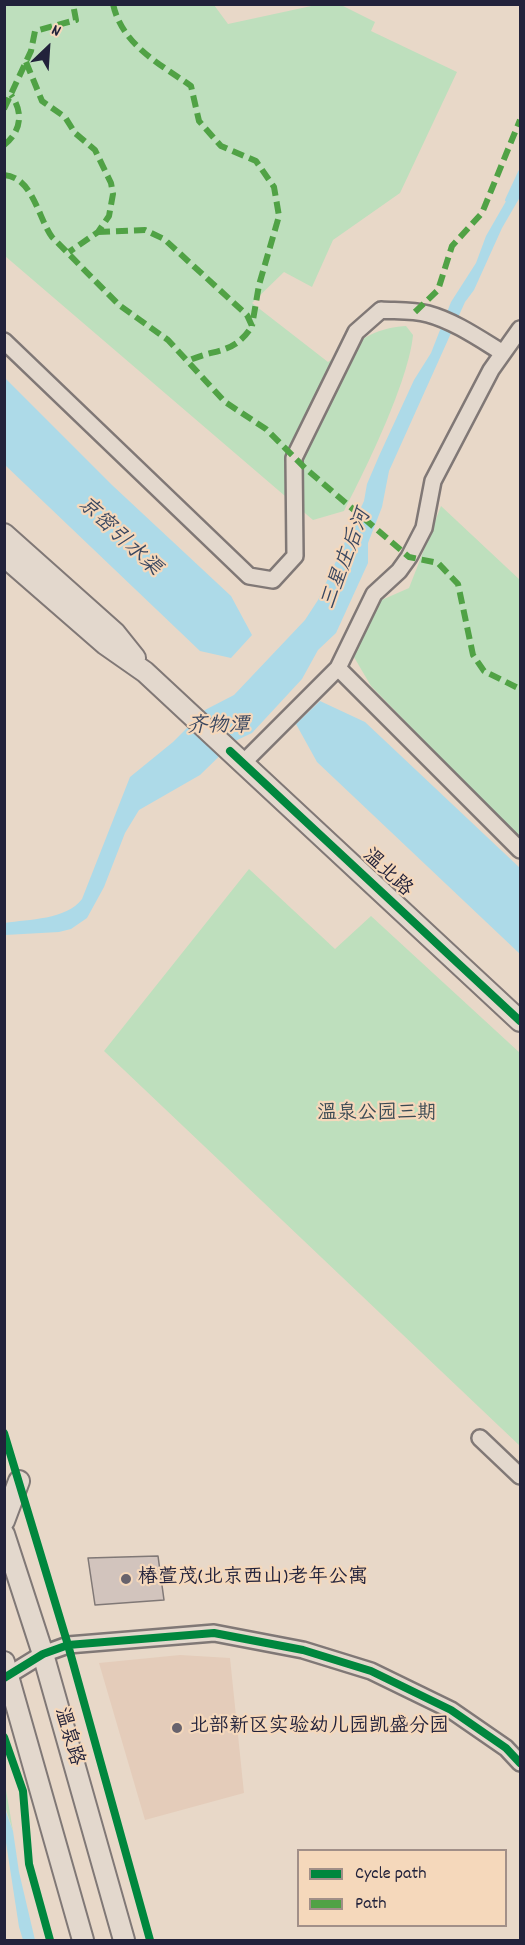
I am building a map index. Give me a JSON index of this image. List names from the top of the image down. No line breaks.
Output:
{"streets":{"main road":["温北路","温泉路"]},"water":["京密引水渠","三星庄后河","齐物潭"],"parks":["温泉公园三期"],"places":["椿萱茂(北京西山)老年公寓","北部新区实验幼儿园凯盛分园"],"legend":["Cycle path","Path"],"north":"top right"}
